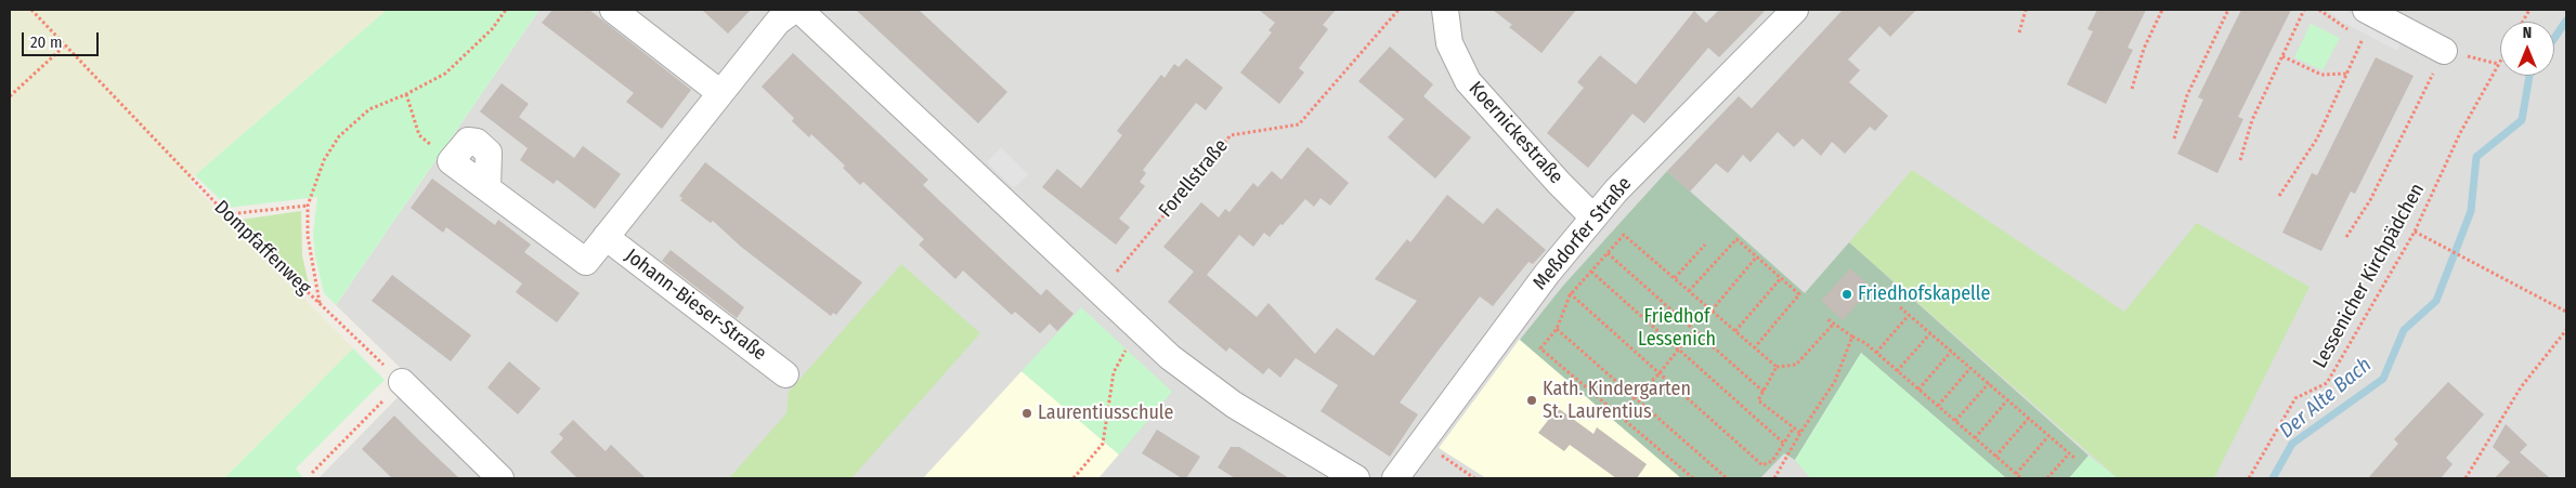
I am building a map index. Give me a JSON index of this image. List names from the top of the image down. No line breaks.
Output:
{"streets":{"street":["Koernickestraße","Meßdorfer Straße","Johann-Bieser-Straße"],"path":["Forellstraße","Dompfaffenweg","Lessenicher Kirchpädchen"]},"crossings":[["Koernickestraße","Meßdorfer Straße"]],"water":["Der Alte Bach"],"parks":["Friedhof Lessenich"],"places":["Friedhofskapelle","Kath. Kindergarten St. Laurentius","Laurentiusschule"],"scale_bar":"20 m","north":"top"}
